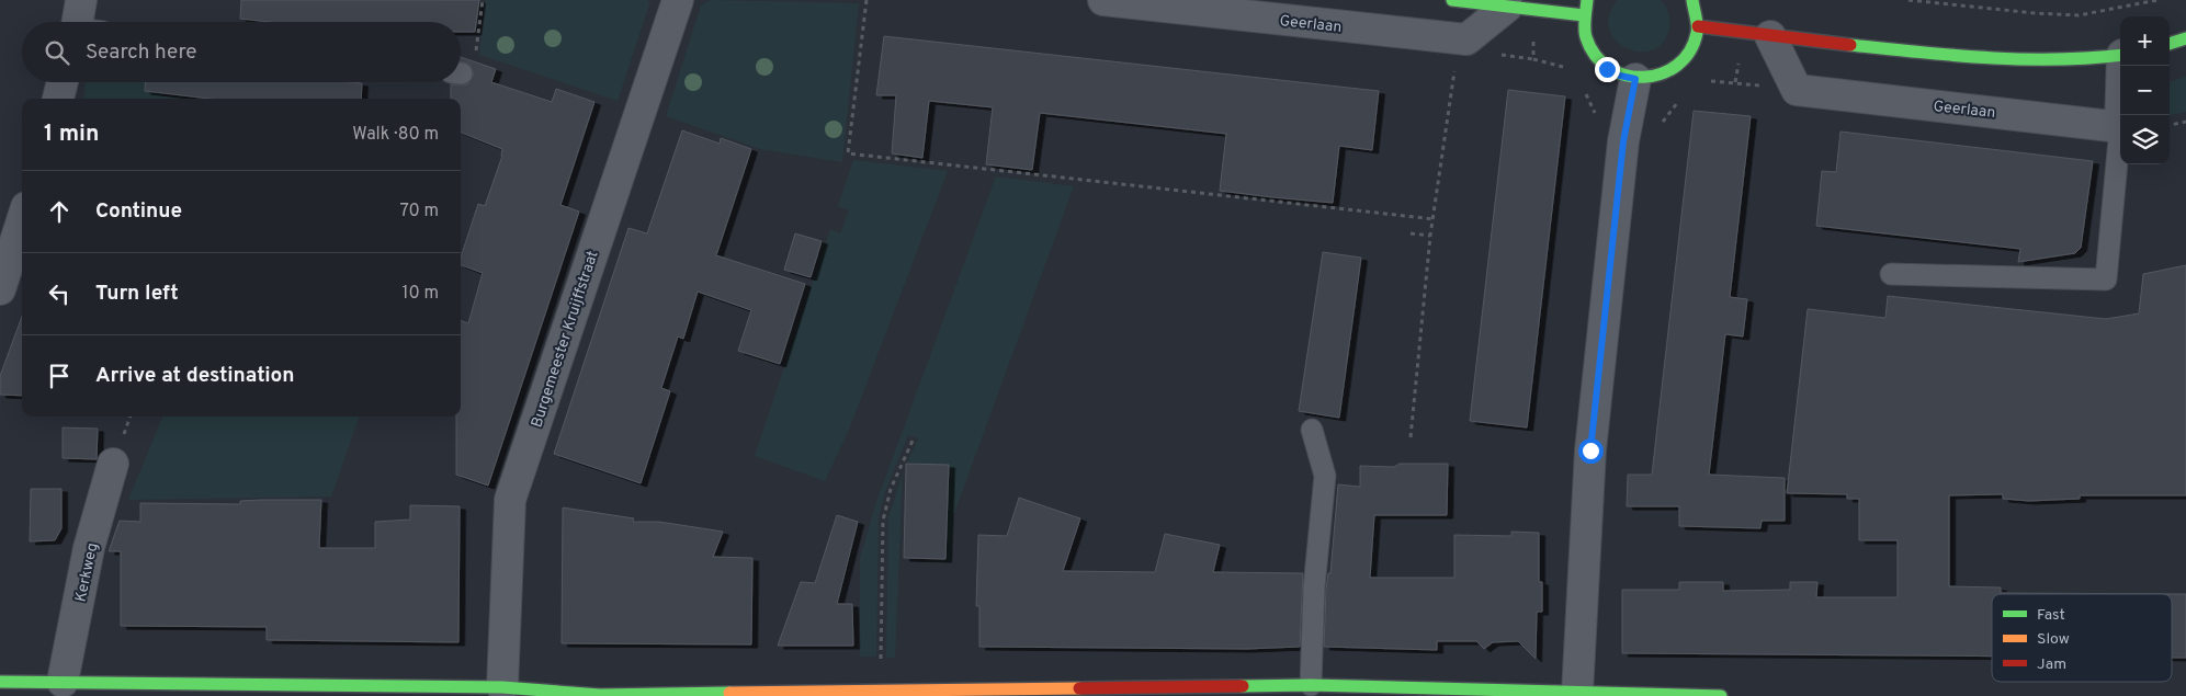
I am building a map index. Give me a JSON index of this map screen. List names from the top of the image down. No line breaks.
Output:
{"streets":{"street":["Geerlaan","Burgemeester Kruijffstraat","Kerkweg"]},"legend":["Fast","Slow","Jam"],"page":{"map_buttons":["+","−"],"search":"Search here","heading":["1 min","Walk · 80 m"],"list":[["Continue","70 m"],["Turn left","10 m"],"Arrive at destination"]}}
